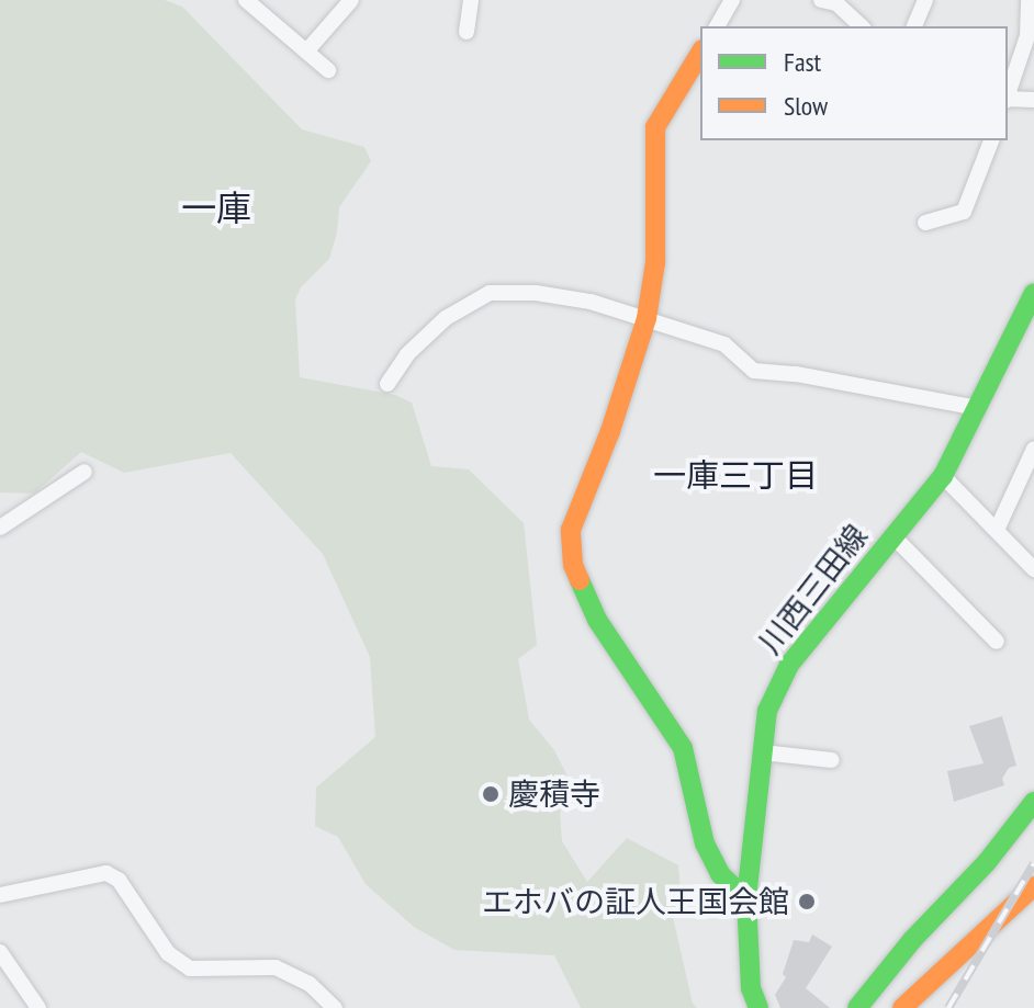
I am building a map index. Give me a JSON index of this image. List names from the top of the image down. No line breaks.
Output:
{"streets":{"street":["川西三田線"]},"districts":["一庫","一庫三丁目"],"places":["慶積寺","エホバの証人王国会館"],"legend":["Fast","Slow"]}
